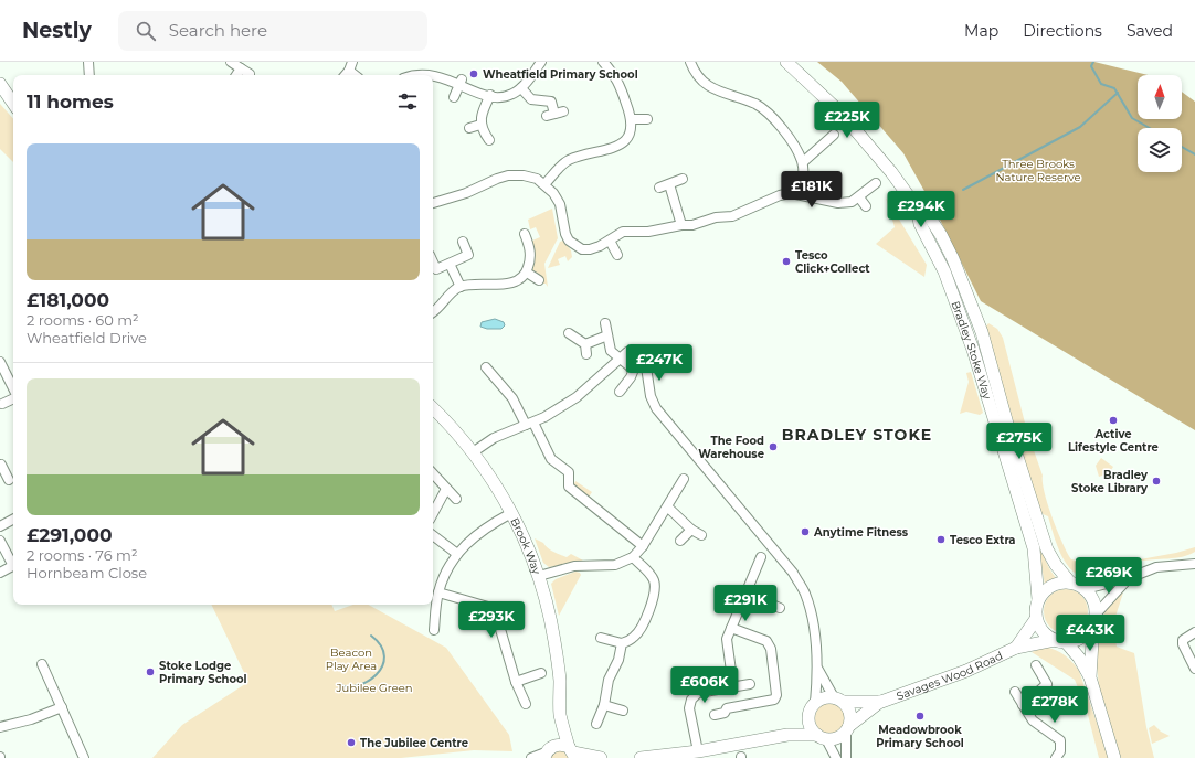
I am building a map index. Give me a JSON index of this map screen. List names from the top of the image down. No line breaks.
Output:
{"streets":{"street":["Bradley Stoke Way","Brook Way","Savages Wood Road"]},"crossings":[["Bradley Stoke Way","Savages Wood Road"]],"districts":["BRADLEY STOKE"],"parks":["Three Brooks Nature Reserve","Beacon Play Area","Jubilee Green"],"places":["Wheatfield Primary School","Tesco Click+Collect","Active Lifestyle Centre","The Food Warehouse","Bradley Stoke Library","Anytime Fitness","Tesco Extra","Stoke Lodge Primary School","Meadowbrook Primary School","The Jubilee Centre"],"north":"top","page":{"header":"Nestly","search":"Search here","nav":["Map","Directions","Saved"],"heading":"11 homes","price":["£225K","£181K","£294K","£247K","£275K","£269K","£291K","£293K","£443K","£606K","£278K"],"list":[{"name":"£181,000","note":"2 rooms · 60 m² · Wheatfield Drive"},{"name":"£291,000","note":"2 rooms · 76 m² · Hornbeam Close"}]}}
